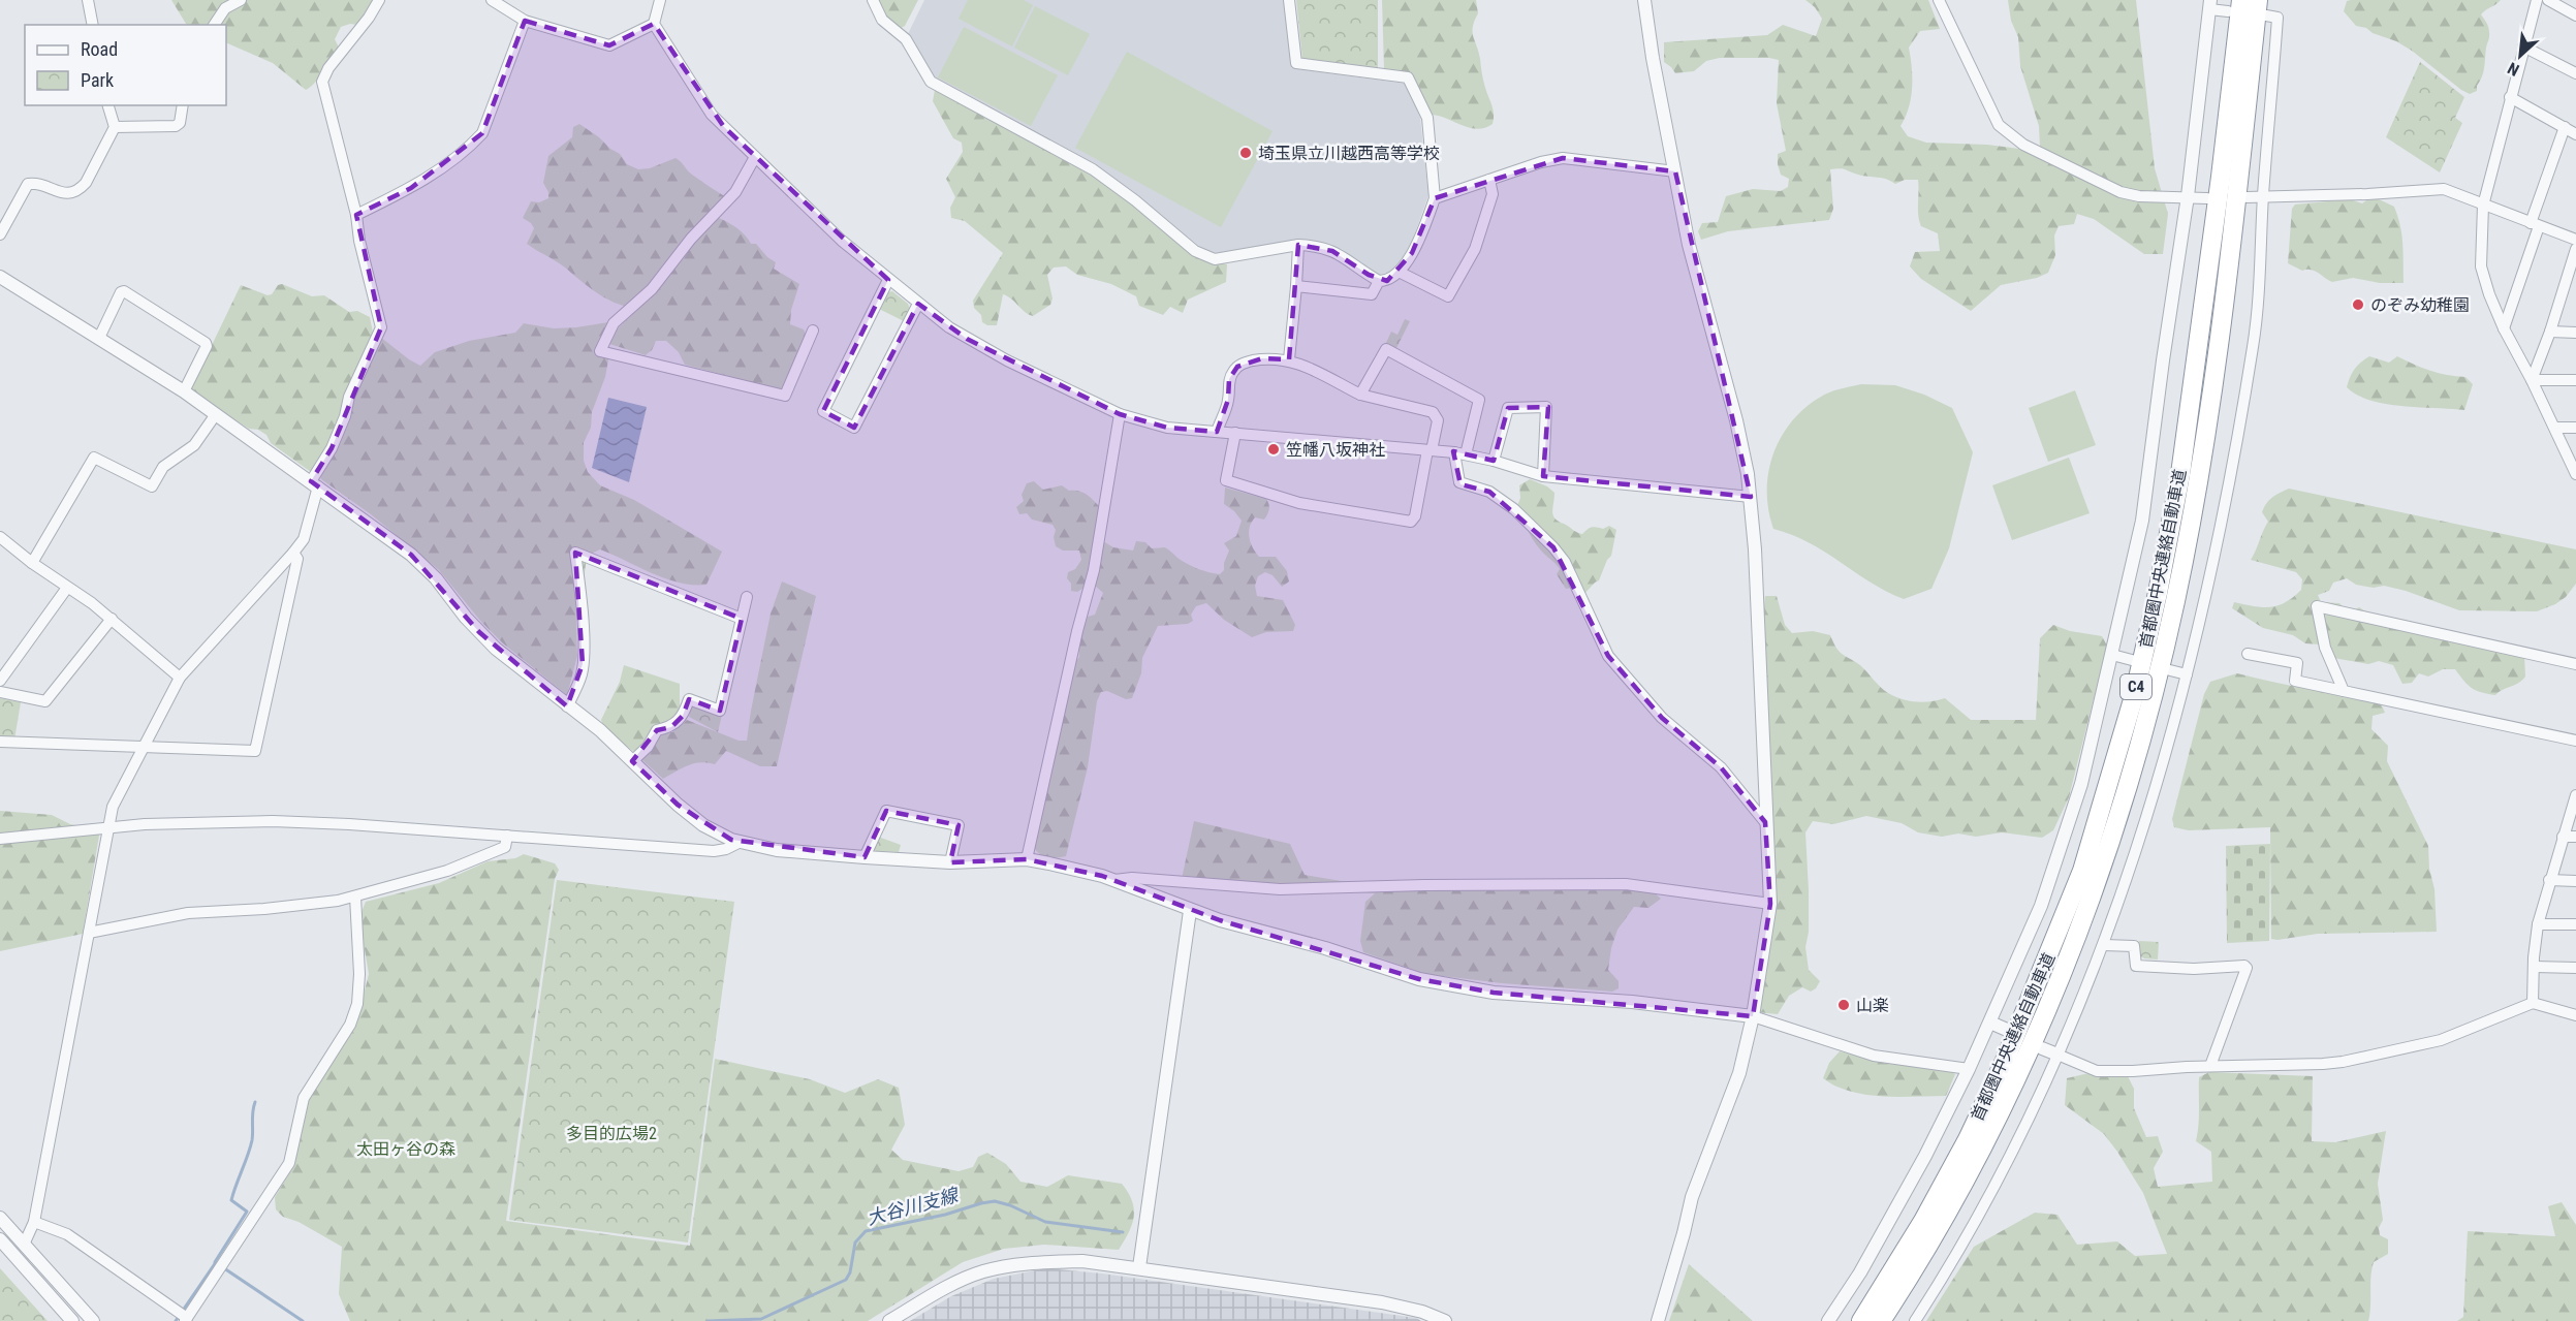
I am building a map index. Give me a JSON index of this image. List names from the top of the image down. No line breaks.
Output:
{"streets":{"highway":["首都圏中央連絡自動車道","C4"]},"water":["大谷川支線"],"parks":["多目的広場2","太田ヶ谷の森"],"places":["埼玉県立川越西高等学校","のぞみ幼稚園","笠幡八坂神社","山楽"],"legend":["Road","Park"],"north":"bottom left"}
